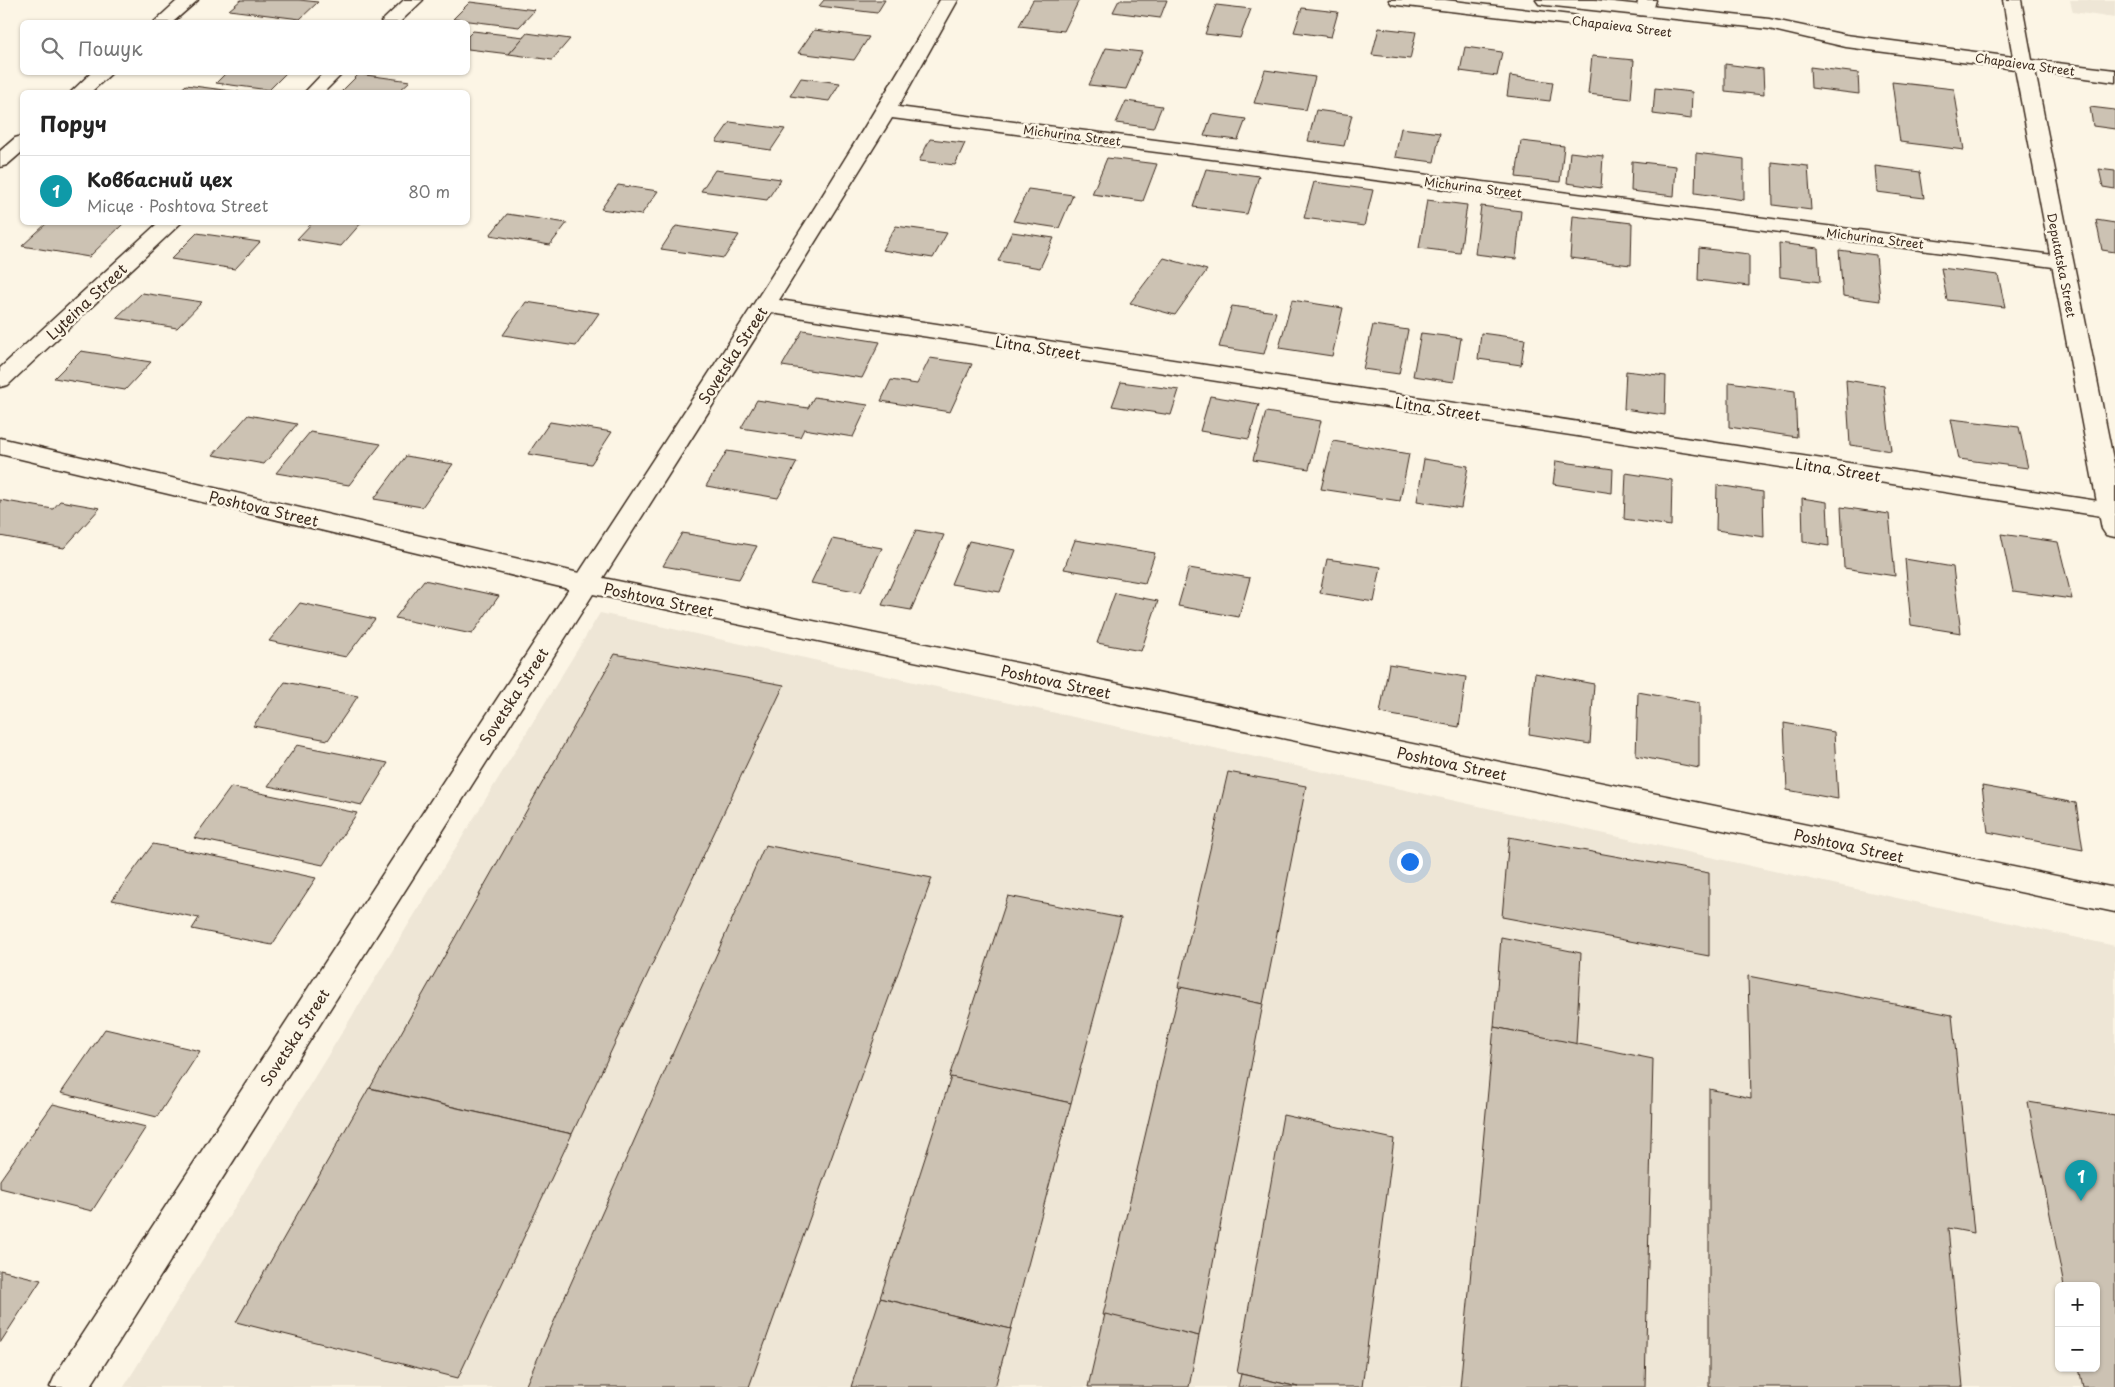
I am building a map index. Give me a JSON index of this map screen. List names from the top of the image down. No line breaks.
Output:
{"streets":{"street":["Chapaieva Street","Michurina Street","Deputatska Street","Lyteina Street","Litna Street","Sovetska Street","Poshtova Street"]},"crossings":[["Chapaieva Street","Deputatska Street"],["Michurina Street","Deputatska Street"],["Michurina Street","Sovetska Street"],["Deputatska Street","Litna Street"],["Litna Street","Sovetska Street"],["Sovetska Street","Poshtova Street"]],"page":{"search":"Пошук","heading":"Поруч","list":[{"mark":"1","name":"Ковбасний цех","note":"Місце · Poshtova Street","value":"80 m"}],"pins":"1","map_buttons":["+","−"]}}
